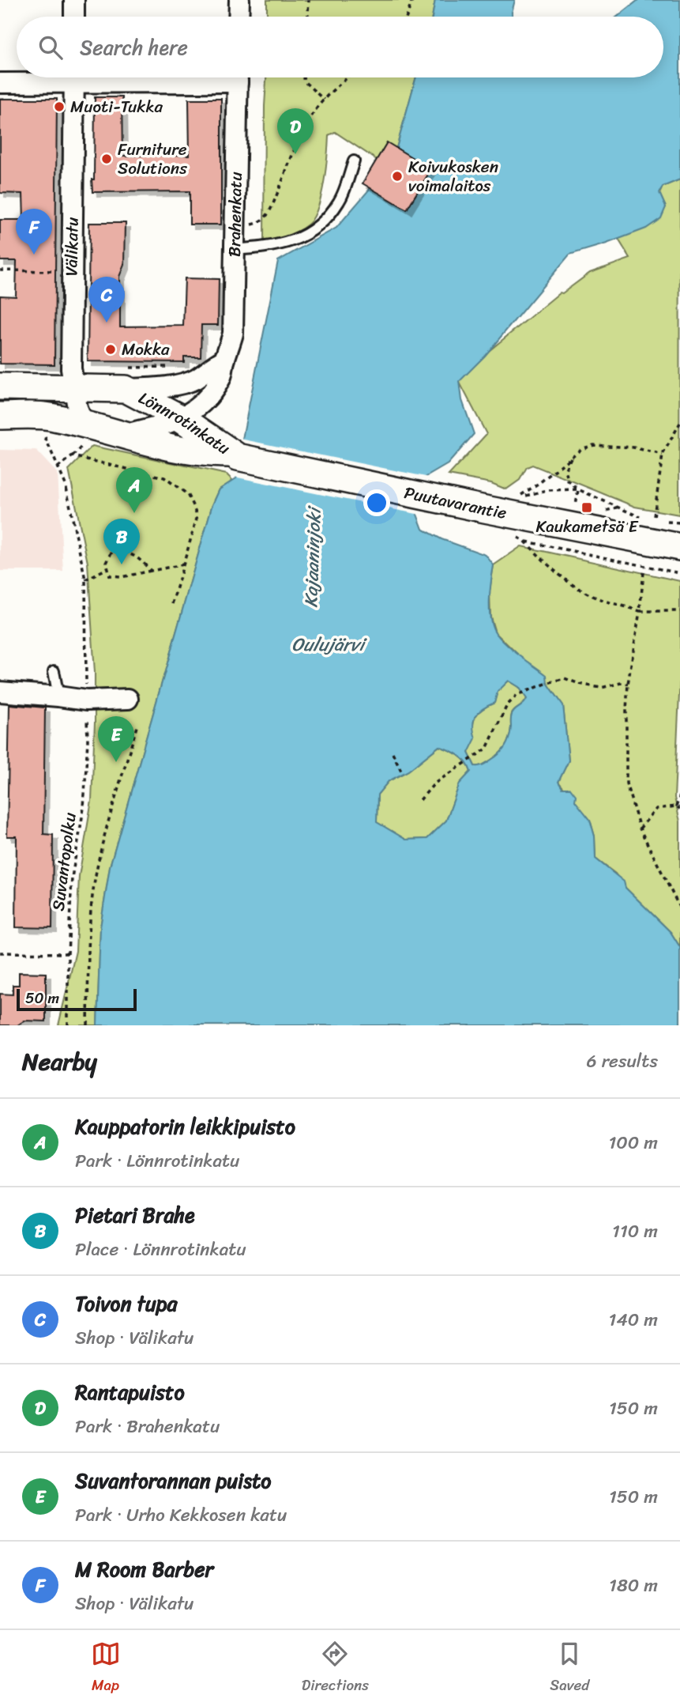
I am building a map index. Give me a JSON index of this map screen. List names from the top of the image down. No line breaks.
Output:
{"streets":{"main road":["Lönnrotinkatu","Puutavarantie"],"street":["Brahenkatu","Välikatu"],"path":["Suvantopolku"]},"crossings":[["Brahenkatu","Lönnrotinkatu"],["Välikatu","Lönnrotinkatu"],["Lönnrotinkatu","Puutavarantie"]],"water":["Kajaaninjoki","Oulujärvi"],"places":{"other":["Muoti-Tukka","Furniture Solutions","Koivukosken voimalaitos","Mokka"],"transit":["Kaukametsä E"]},"scale_bar":"50 m","page":{"search":"Search here","pins":["D","F","C","A","B","E"],"scale":"50 m","heading":["Nearby","6 results"],"list":[{"mark":"A","name":"Kauppatorin leikkipuisto","note":"Park · Lönnrotinkatu","value":"100 m"},{"mark":"B","name":"Pietari Brahe","note":"Place · Lönnrotinkatu","value":"110 m"},{"mark":"C","name":"Toivon tupa","note":"Shop · Välikatu","value":"140 m"},{"mark":"D","name":"Rantapuisto","note":"Park · Brahenkatu","value":"150 m"},{"mark":"E","name":"Suvantorannan puisto","note":"Park · Urho Kekkosen katu","value":"150 m"},{"mark":"F","name":"M Room Barber","note":"Shop · Välikatu","value":"180 m"}],"nav":["Map","Directions","Saved"]}}
